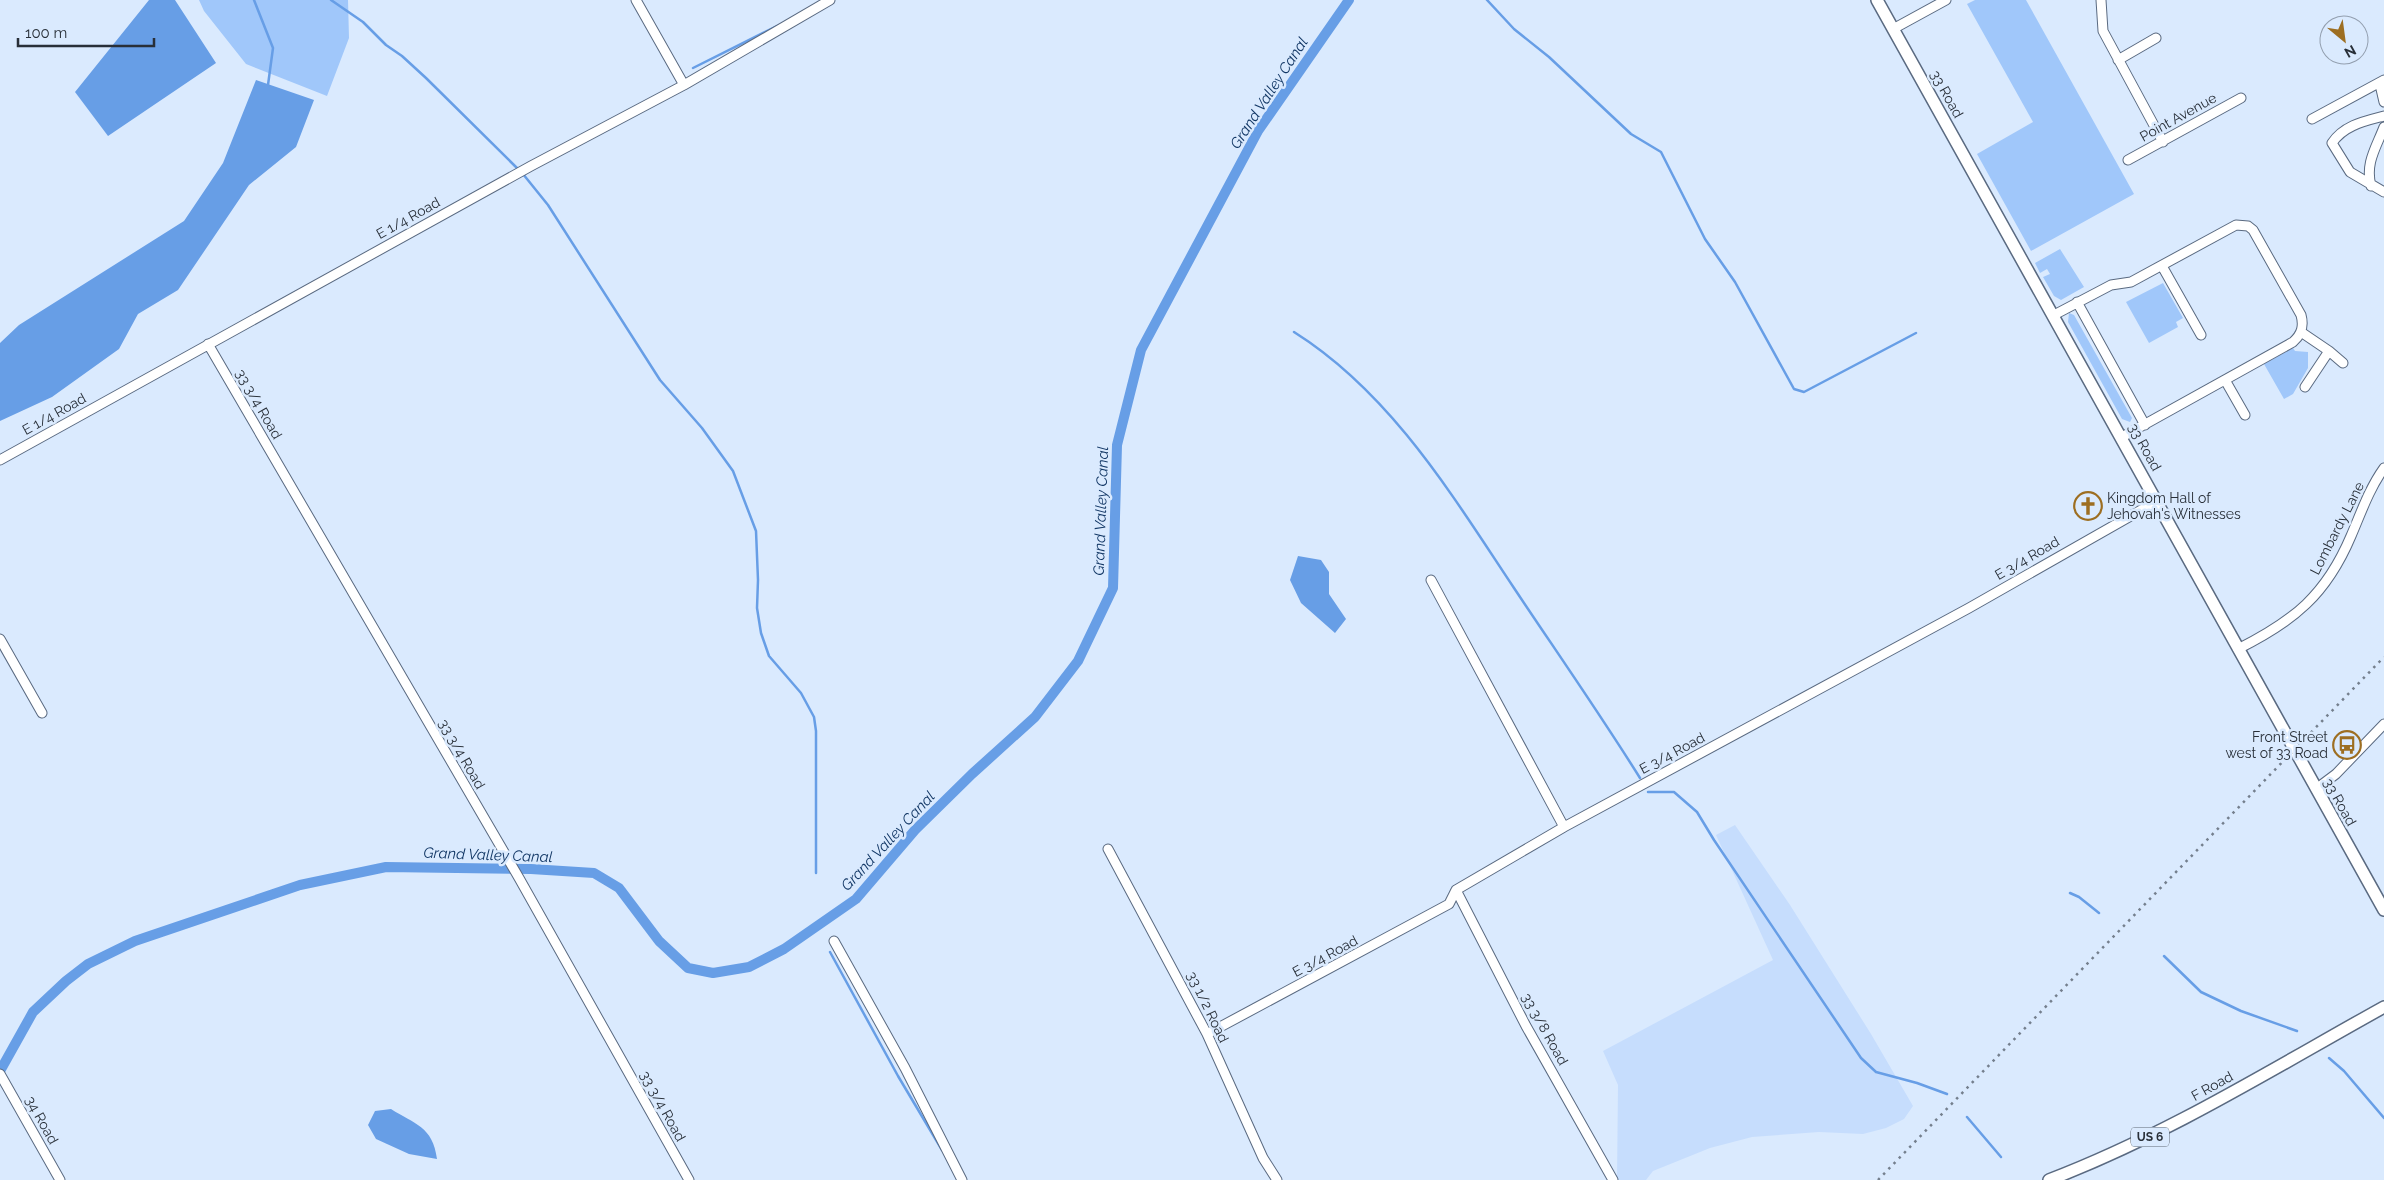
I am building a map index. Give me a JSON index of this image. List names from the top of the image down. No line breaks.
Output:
{"streets":{"main road":["33 Road","F Road","US 6"],"street":["Point Avenue","E 1/4 Road","33 3/4 Road","Lombardy Lane","E 3/4 Road","33 1/2 Road","33 3/8 Road","34 Road"]},"crossings":[["33 Road","Lombardy Lane"],["33 Road","E 3/4 Road"],["E 1/4 Road","33 3/4 Road"],["E 3/4 Road","33 1/2 Road"],["E 3/4 Road","33 3/8 Road"]],"water":["Grand Valley Canal"],"places":{"church":["Kingdom Hall of Jehovah's Witnesses"],"bus stop":["Front Street west of 33 Road"]},"scale_bar":"100 m","north":"bottom right"}
